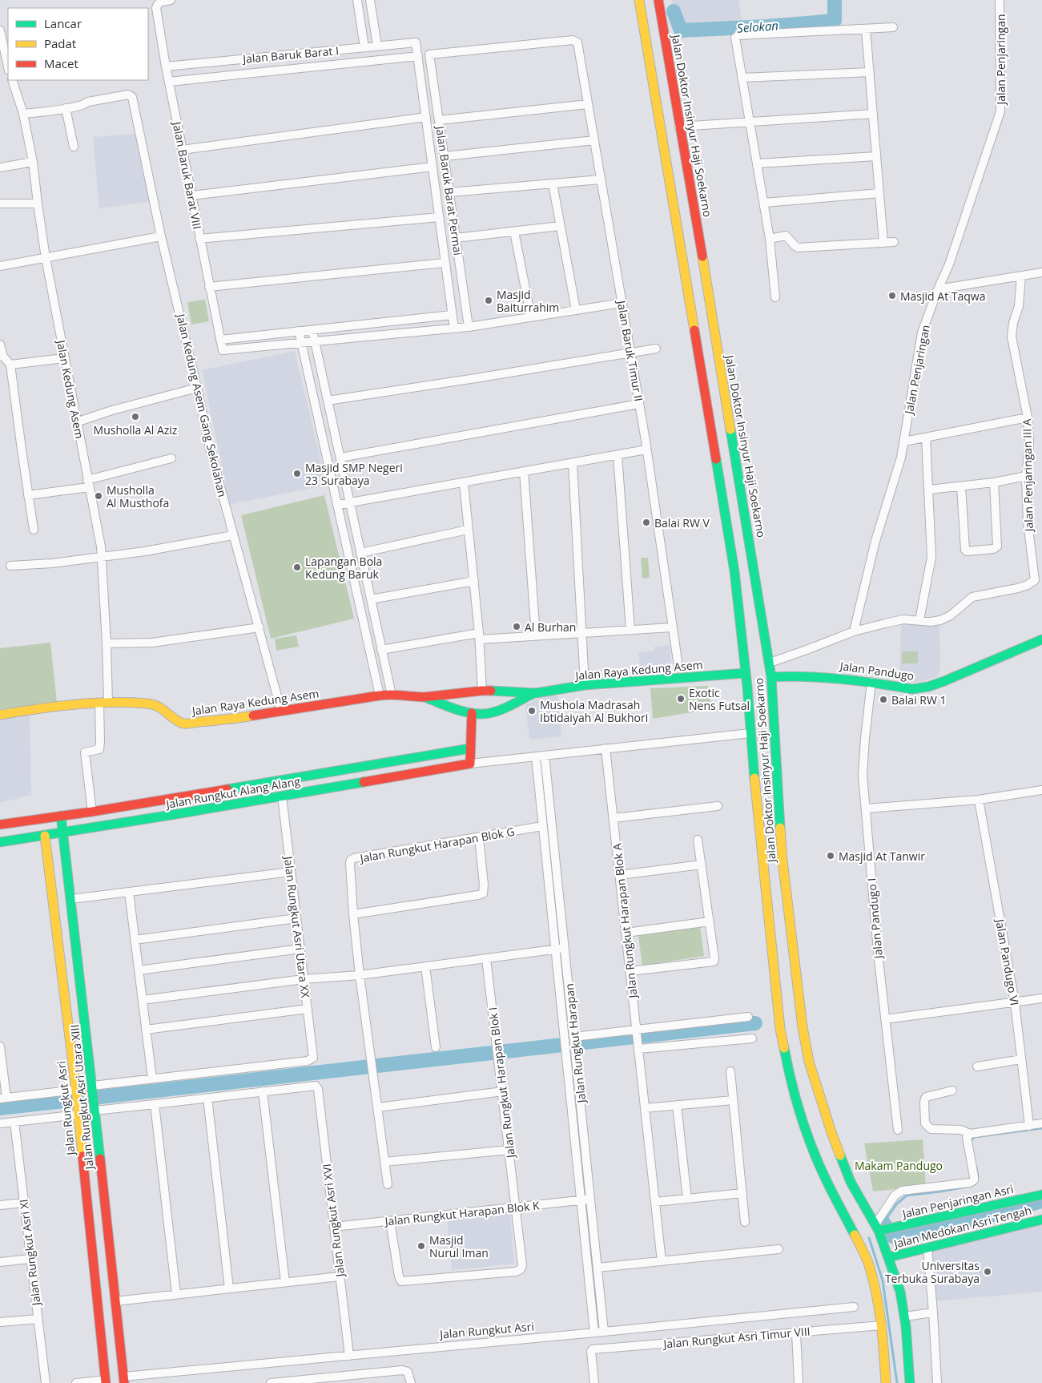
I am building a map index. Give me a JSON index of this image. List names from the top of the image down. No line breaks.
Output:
{"streets":{"street":["Jalan Baruk Barat I","Jalan Penjaringan","Jalan Doktor Insinyur Haji Soekarno","Jalan Baruk Barat VIII","Jalan Baruk Barat Permai","Jalan Baruk Timur II","Jalan Kedung Asem","Jalan Kedung Asem Gang Sekolahan","Jalan Penjaringan III A","Jalan Raya Kedung Asem","Jalan Pandugo","Jalan Rungkut Alang Alang","Jalan Rungkut Harapan Blok G","Jalan Pandugo I","Jalan Rungkut Harapan Blok A","Jalan Rungkut Asri Utara XX","Jalan Pandugo VI","Jalan Rungkut Harapan","Jalan Rungkut Harapan Blok I","Jalan Rungkut Asri Utara XIII","Jalan Rungkut Asri","Jalan Penjaringan Asri","Jalan Rungkut Harapan Blok K","Jalan Rungkut Asri XVI","Jalan Medokan Asri Tengah","Jalan Rungkut Asri XI","Jalan Rungkut Asri Timur VIII"]},"crossings":[["Jalan Baruk Barat I","Jalan Baruk Barat VIII"],["Jalan Baruk Barat I","Jalan Baruk Barat Permai"],["Jalan Doktor Insinyur Haji Soekarno","Jalan Raya Kedung Asem"],["Jalan Doktor Insinyur Haji Soekarno","Jalan Pandugo"],["Jalan Doktor Insinyur Haji Soekarno","Jalan Penjaringan Asri"],["Jalan Doktor Insinyur Haji Soekarno","Jalan Medokan Asri Tengah"],["Jalan Doktor Insinyur Haji Soekarno","Jalan Rungkut Asri Timur VIII"],["Jalan Baruk Barat Permai","Jalan Baruk Timur II"],["Jalan Kedung Asem","Jalan Raya Kedung Asem"],["Jalan Kedung Asem","Jalan Rungkut Alang Alang"],["Jalan Kedung Asem Gang Sekolahan","Jalan Raya Kedung Asem"],["Jalan Pandugo","Jalan Pandugo I"],["Jalan Rungkut Alang Alang","Jalan Rungkut Asri Utara XX"],["Jalan Rungkut Alang Alang","Jalan Rungkut Asri Utara XIII"],["Jalan Rungkut Alang Alang","Jalan Rungkut Asri"],["Jalan Rungkut Harapan Blok G","Jalan Rungkut Harapan"],["Jalan Rungkut Harapan","Jalan Rungkut Asri"],["Jalan Rungkut Harapan","Jalan Rungkut Harapan Blok K"],["Jalan Rungkut Harapan Blok I","Jalan Rungkut Harapan Blok K"],["Jalan Rungkut Asri Utara XIII","Jalan Rungkut Asri"],["Jalan Rungkut Asri","Jalan Rungkut Asri XVI"],["Jalan Rungkut Harapan Blok K","Jalan Rungkut Asri XVI"]],"water":["Selokan"],"parks":["Makam Pandugo"],"places":["Masjid At Taqwa","Masjid Baiturrahim","Musholla Al Aziz","Masjid SMP Negeri 23 Surabaya","Musholla Al Musthofa","Balai RW V","Lapangan Bola Kedung Baruk","Al Burhan","Exotic Nens Futsal","Balai RW 1","Mushola Madrasah Ibtidaiyah Al Bukhori","Masjid At Tanwir","Masjid Nurul Iman","Universitas Terbuka Surabaya"],"legend":["Lancar","Padat","Macet"]}
